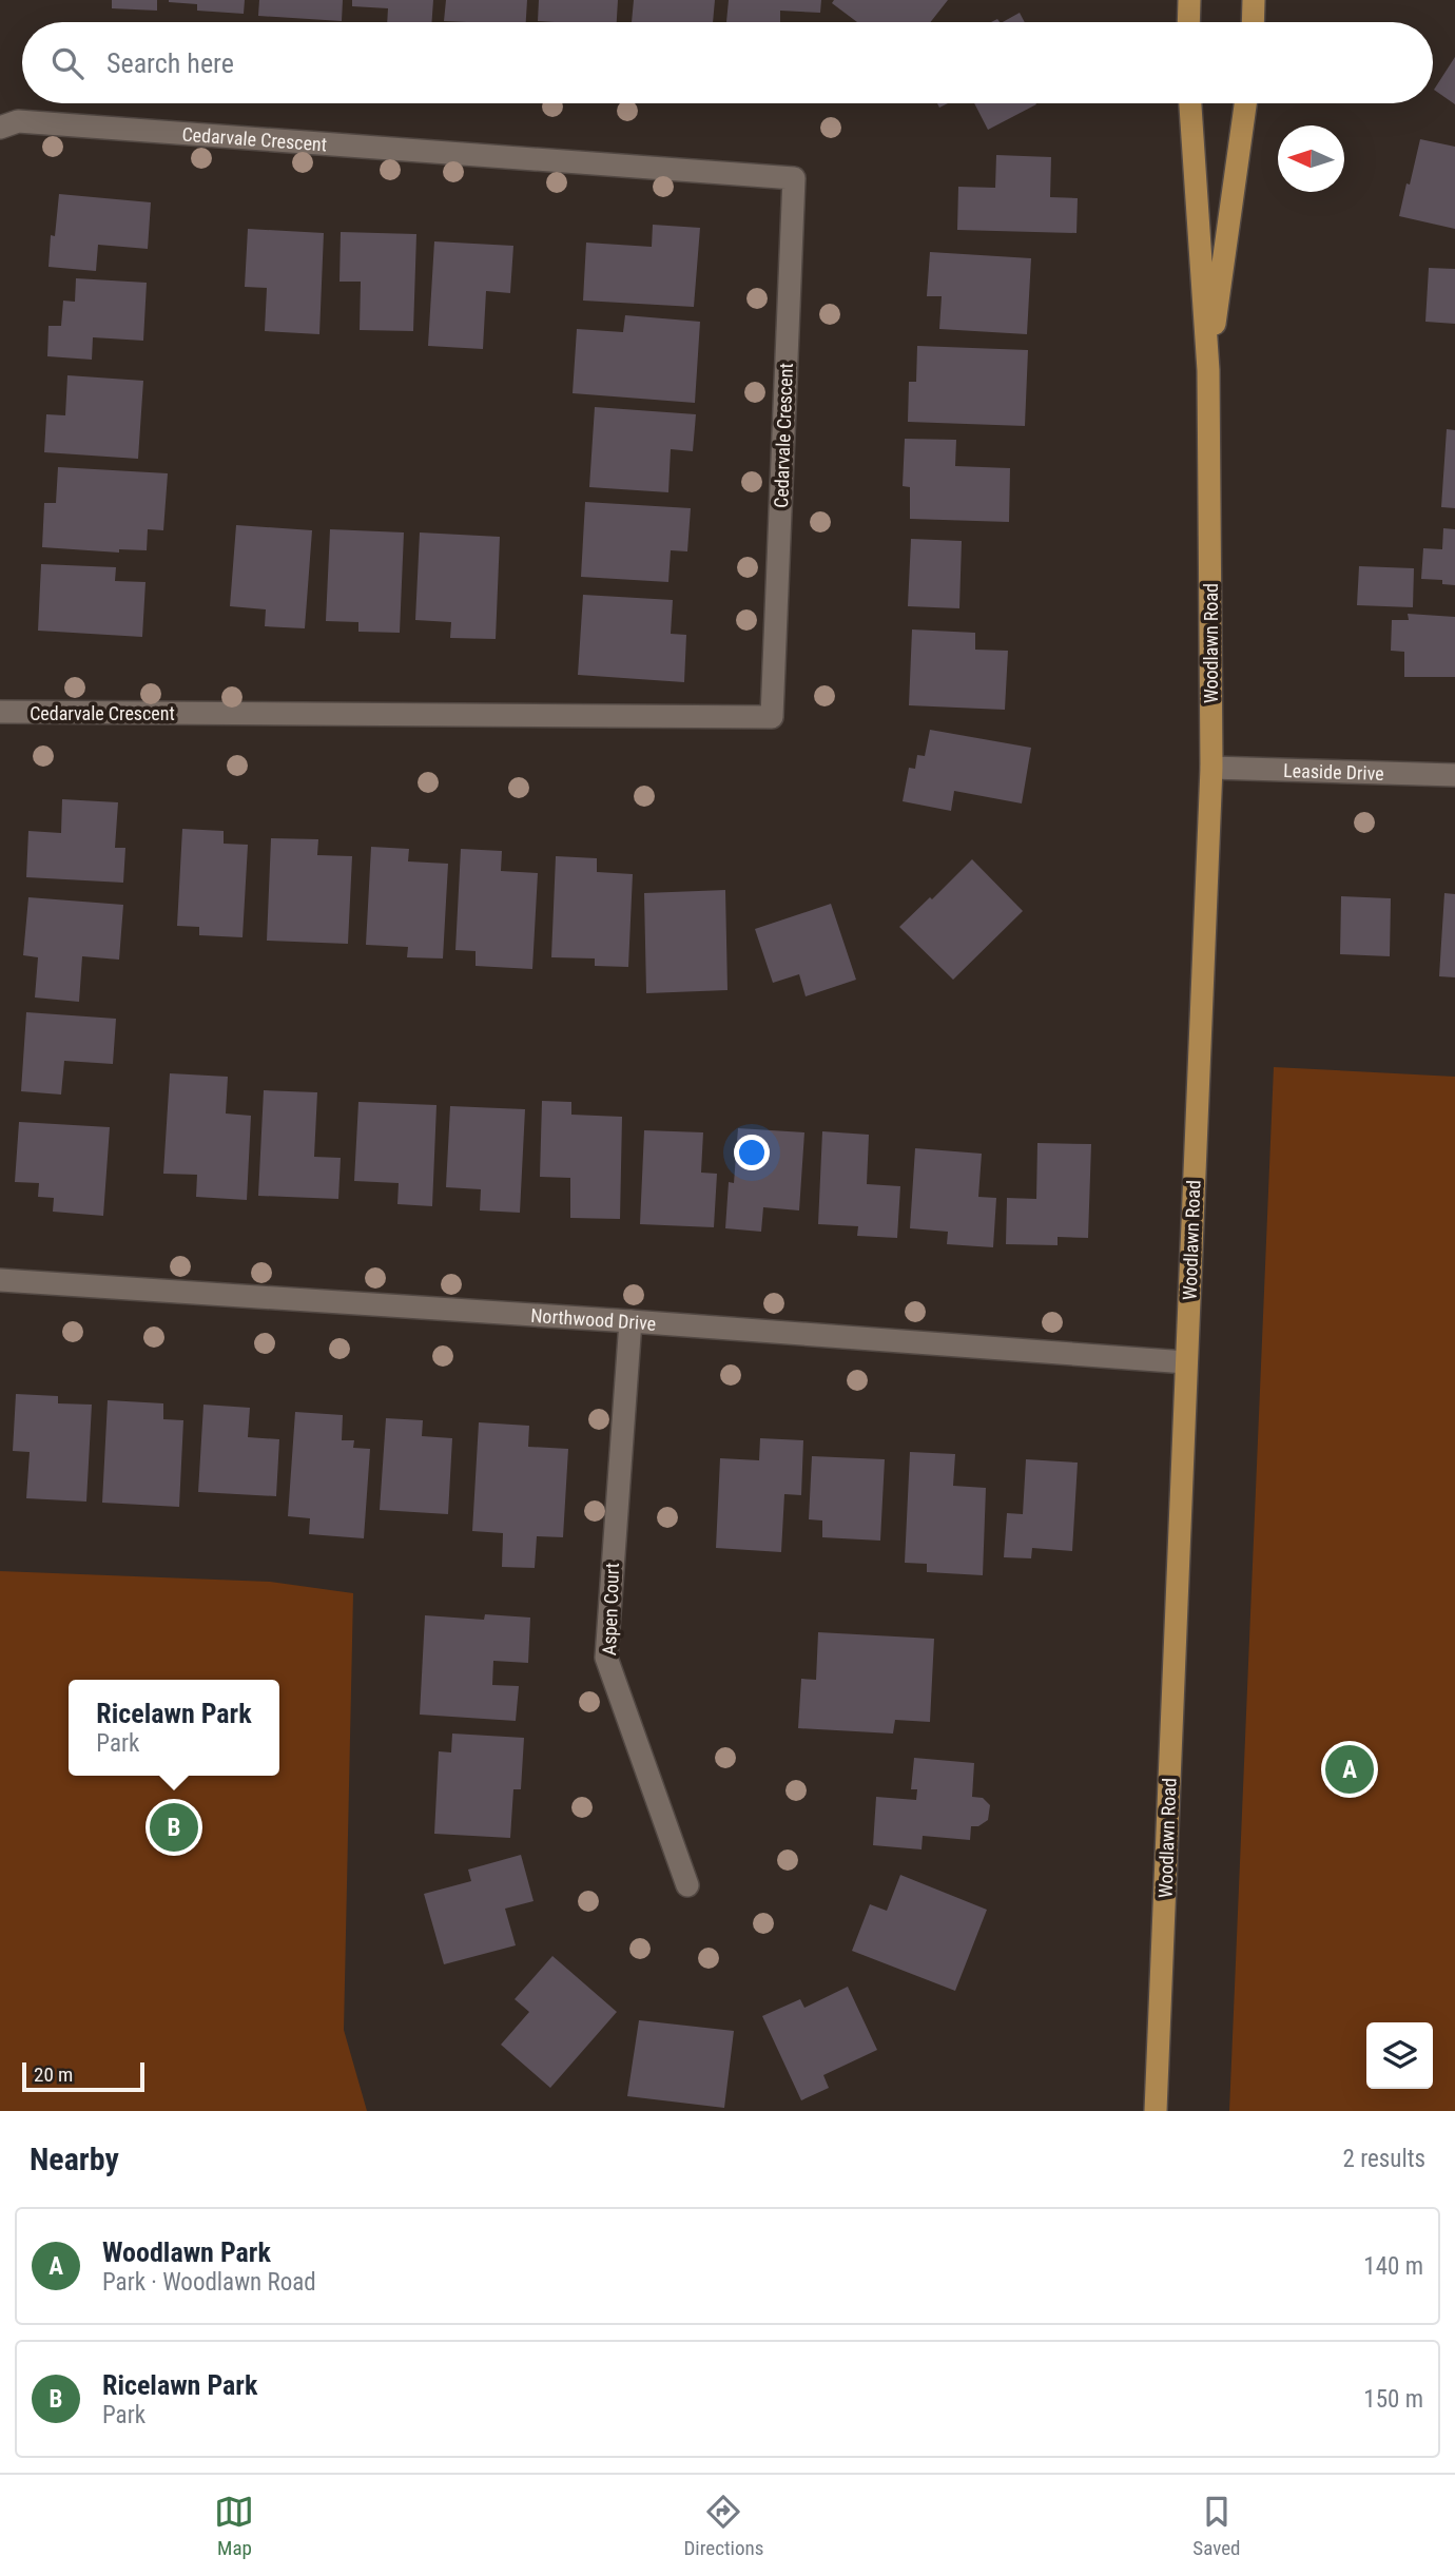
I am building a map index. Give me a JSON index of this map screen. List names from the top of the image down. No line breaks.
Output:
{"streets":{"main road":["Woodlawn Road"],"street":["Cedarvale Crescent","Leaside Drive","Northwood Drive","Aspen Court"]},"crossings":[["Woodlawn Road","Leaside Drive"],["Woodlawn Road","Northwood Drive"],["Northwood Drive","Aspen Court"]],"scale_bar":"20 m","north":"left","page":{"search":"Search here","popup":["Ricelawn Park","Park"],"pins":["A","B"],"scale":"20 m","heading":["Nearby","2 results"],"list":[{"mark":"A","name":"Woodlawn Park","note":"Park · Woodlawn Road","value":"140 m"},{"mark":"B","name":"Ricelawn Park","note":"Park","value":"150 m"}],"nav":["Map","Directions","Saved"]}}
